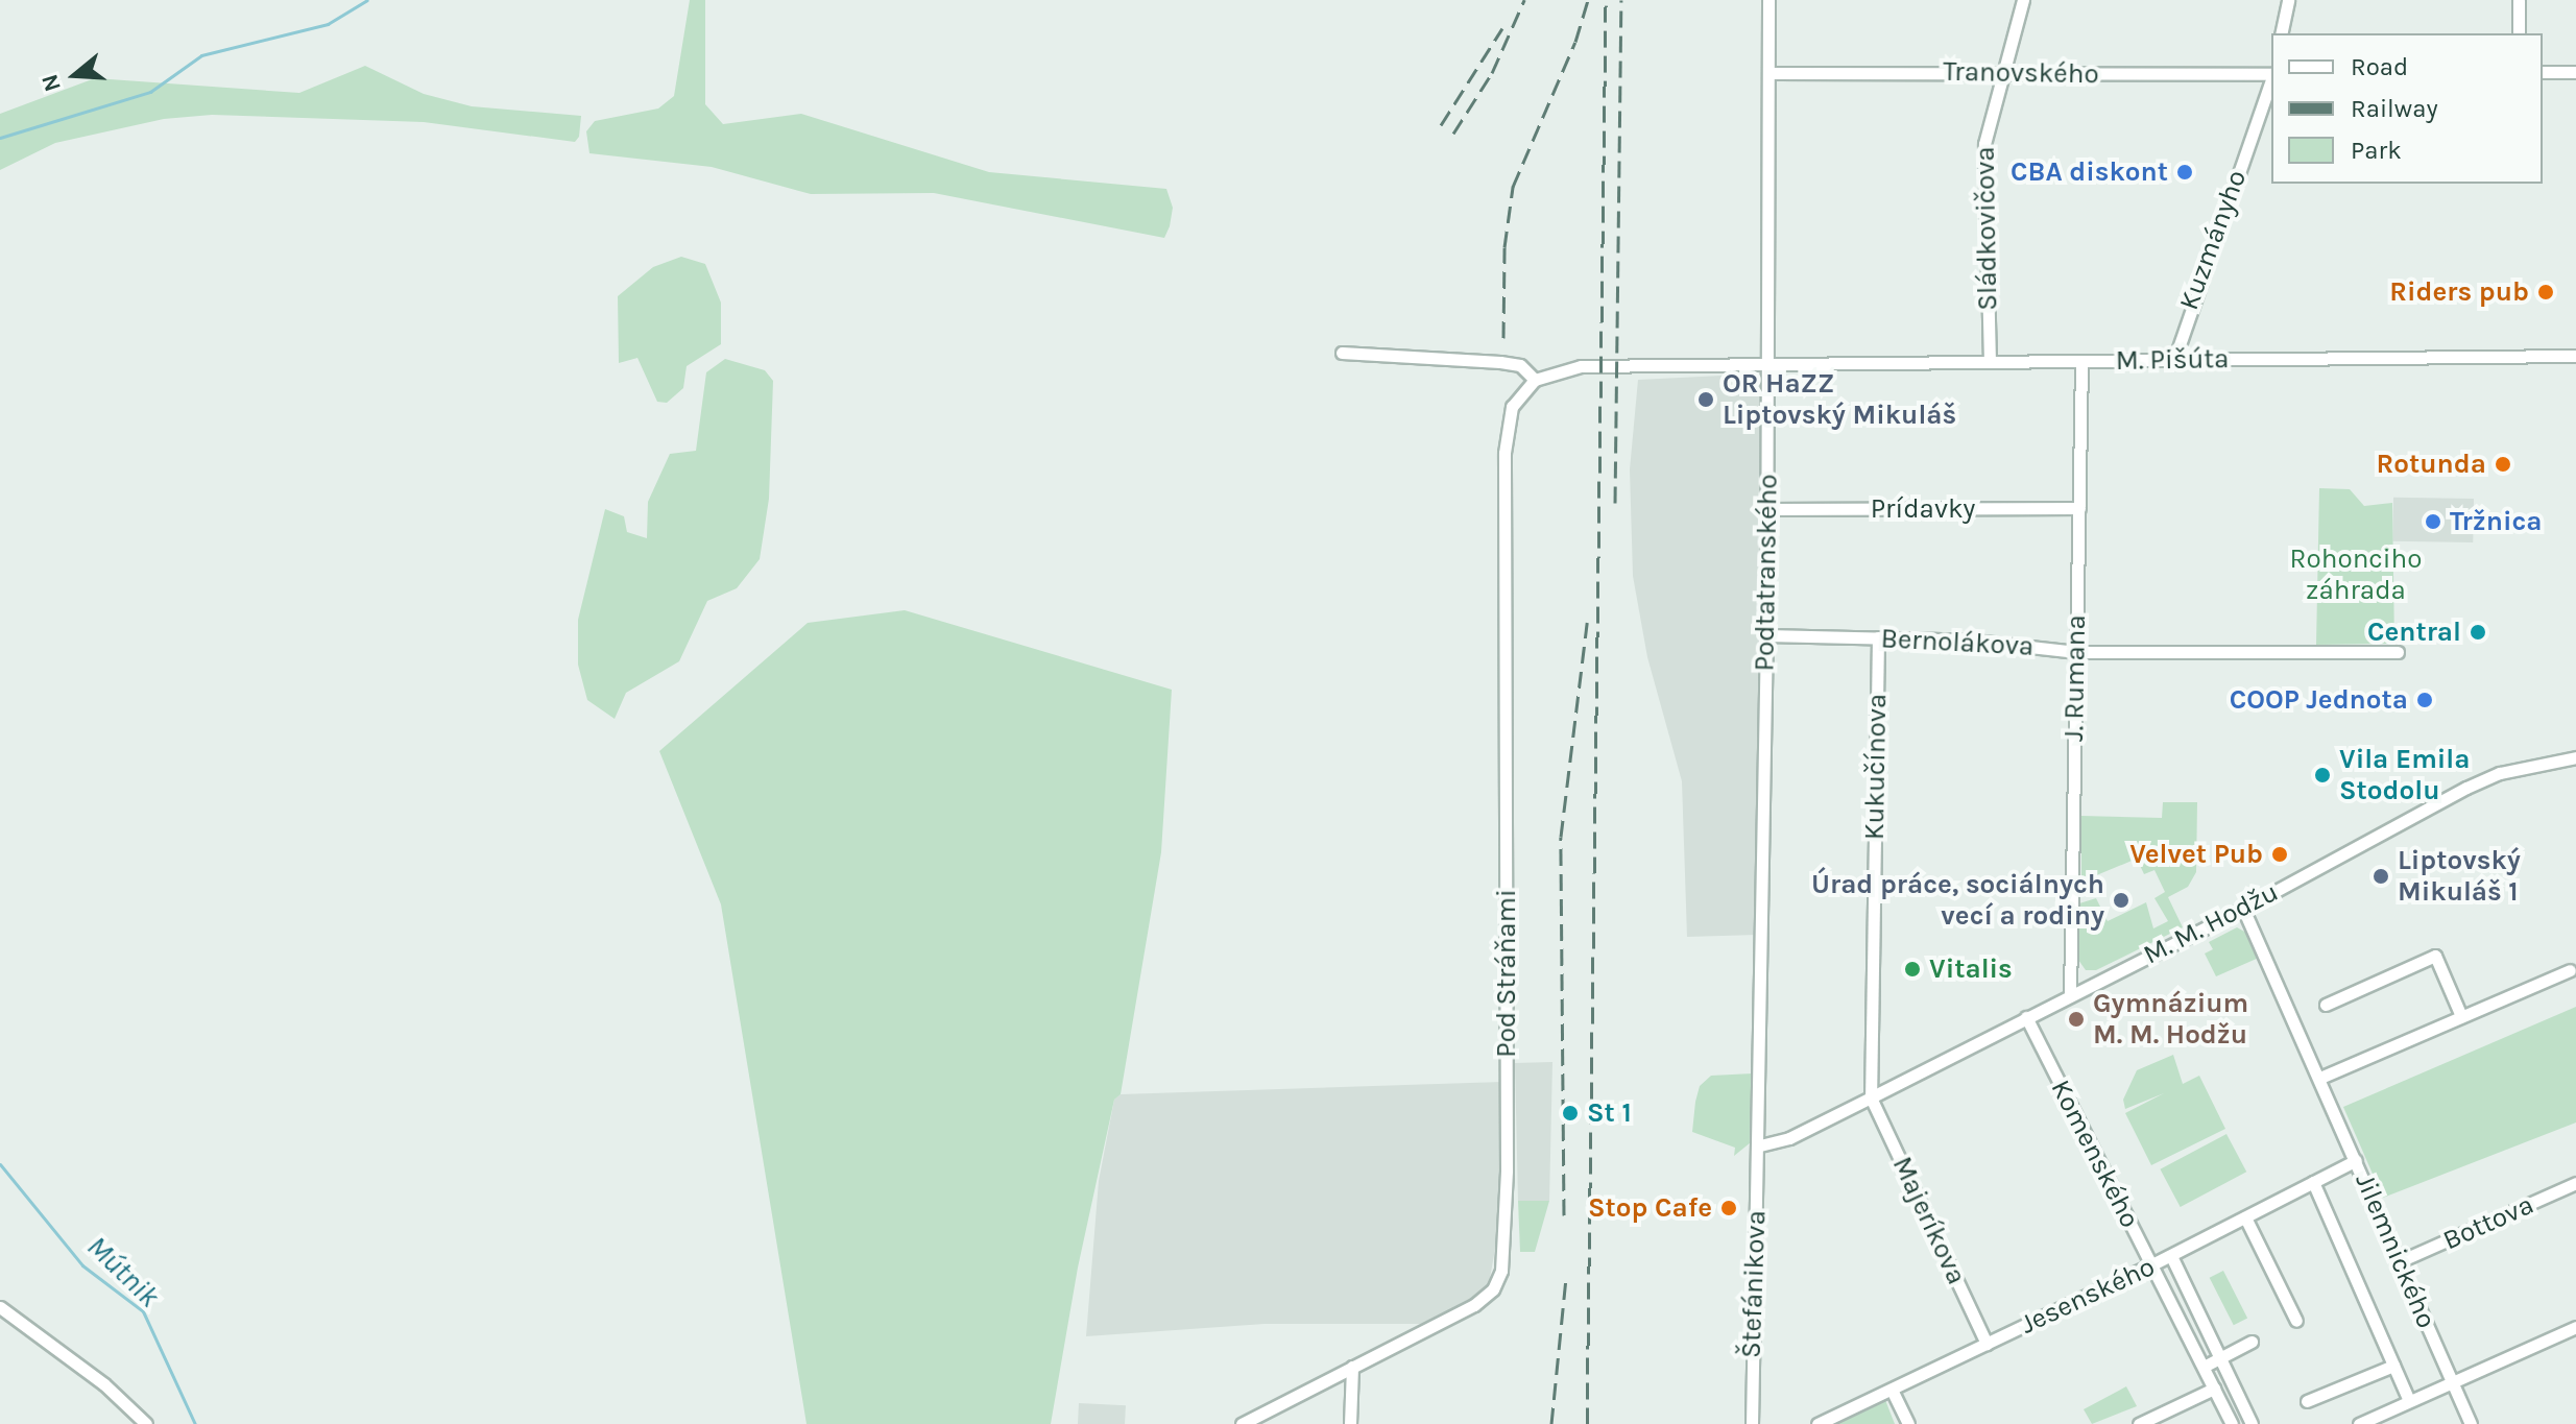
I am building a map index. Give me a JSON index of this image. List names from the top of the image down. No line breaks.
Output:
{"streets":{"street":["Tranovského","Sládkovičova","Kuzmányho","M. Pišúta","Prídavky","Podtatranského","Bernolákova","J. Rumana","Kukučínova","M. M. Hodžu","Pod Stráňami","Komenského","Majeríkova","Bottova","Jilemnického","Štefánikova","Jesenského"]},"crossings":[["Tranovského","Sládkovičova"],["Tranovského","Podtatranského"],["Sládkovičova","M. Pišúta"],["Kuzmányho","M. Pišúta"],["M. Pišúta","Podtatranského"],["M. Pišúta","J. Rumana"],["Prídavky","Podtatranského"],["Prídavky","J. Rumana"],["Podtatranského","Bernolákova"],["Podtatranského","M. M. Hodžu"],["Podtatranského","Štefánikova"],["Bernolákova","J. Rumana"],["Bernolákova","Kukučínova"],["J. Rumana","M. M. Hodžu"],["Kukučínova","M. M. Hodžu"],["Kukučínova","Majeríkova"],["M. M. Hodžu","Komenského"],["M. M. Hodžu","Majeríkova"],["M. M. Hodžu","Jilemnického"],["M. M. Hodžu","Štefánikova"],["Komenského","Jesenského"],["Majeríkova","Jesenského"],["Bottova","Jilemnického"],["Jilemnického","Jesenského"]],"water":["Mútnik"],"parks":["Rohonciho záhrada"],"places":["CBA diskont","Riders pub","OR HaZZ Liptovský Mikuláš","Rotunda","Tržnica","Central","COOP Jednota","Vila Emila Stodolu","Velvet Pub","Liptovský Mikuláš 1","Úrad práce, sociálnych vecí a rodiny","Vitalis","Gymnázium M. M. Hodžu","St 1","Stop Cafe"],"legend":["Road","Railway","Park"],"north":"left"}
